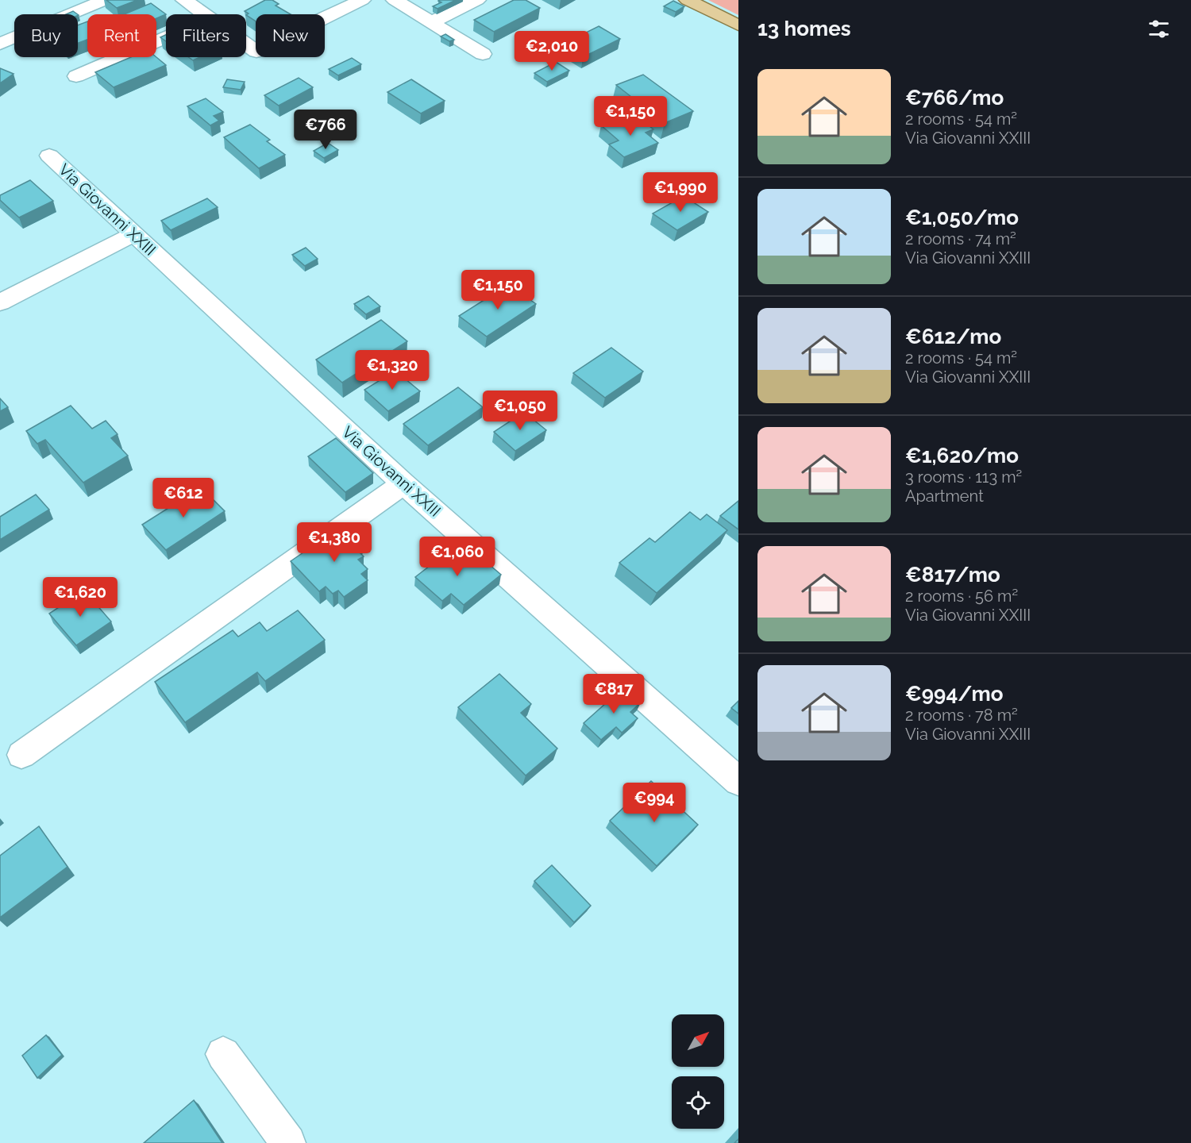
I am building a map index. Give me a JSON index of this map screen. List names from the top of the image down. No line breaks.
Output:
{"streets":{"street":["Via Giovanni XXIII"]},"north":"top right","page":{"heading":"13 homes","chip":["Buy","Rent","Filters","New"],"price":["€2,010","€1,150","€766","€1,990","€1,150","€1,320","€1,050","€612","€1,380","€1,060","€1,620","€817","€994"],"list":[{"name":"€766/mo","note":"2 rooms · 54 m² · Via Giovanni XXIII"},{"name":"€1,050/mo","note":"2 rooms · 74 m² · Via Giovanni XXIII"},{"name":"€612/mo","note":"2 rooms · 54 m² · Via Giovanni XXIII"},{"name":"€1,620/mo","note":"3 rooms · 113 m² · Apartment"},{"name":"€817/mo","note":"2 rooms · 56 m² · Via Giovanni XXIII"},{"name":"€994/mo","note":"2 rooms · 78 m² · Via Giovanni XXIII"}]}}
